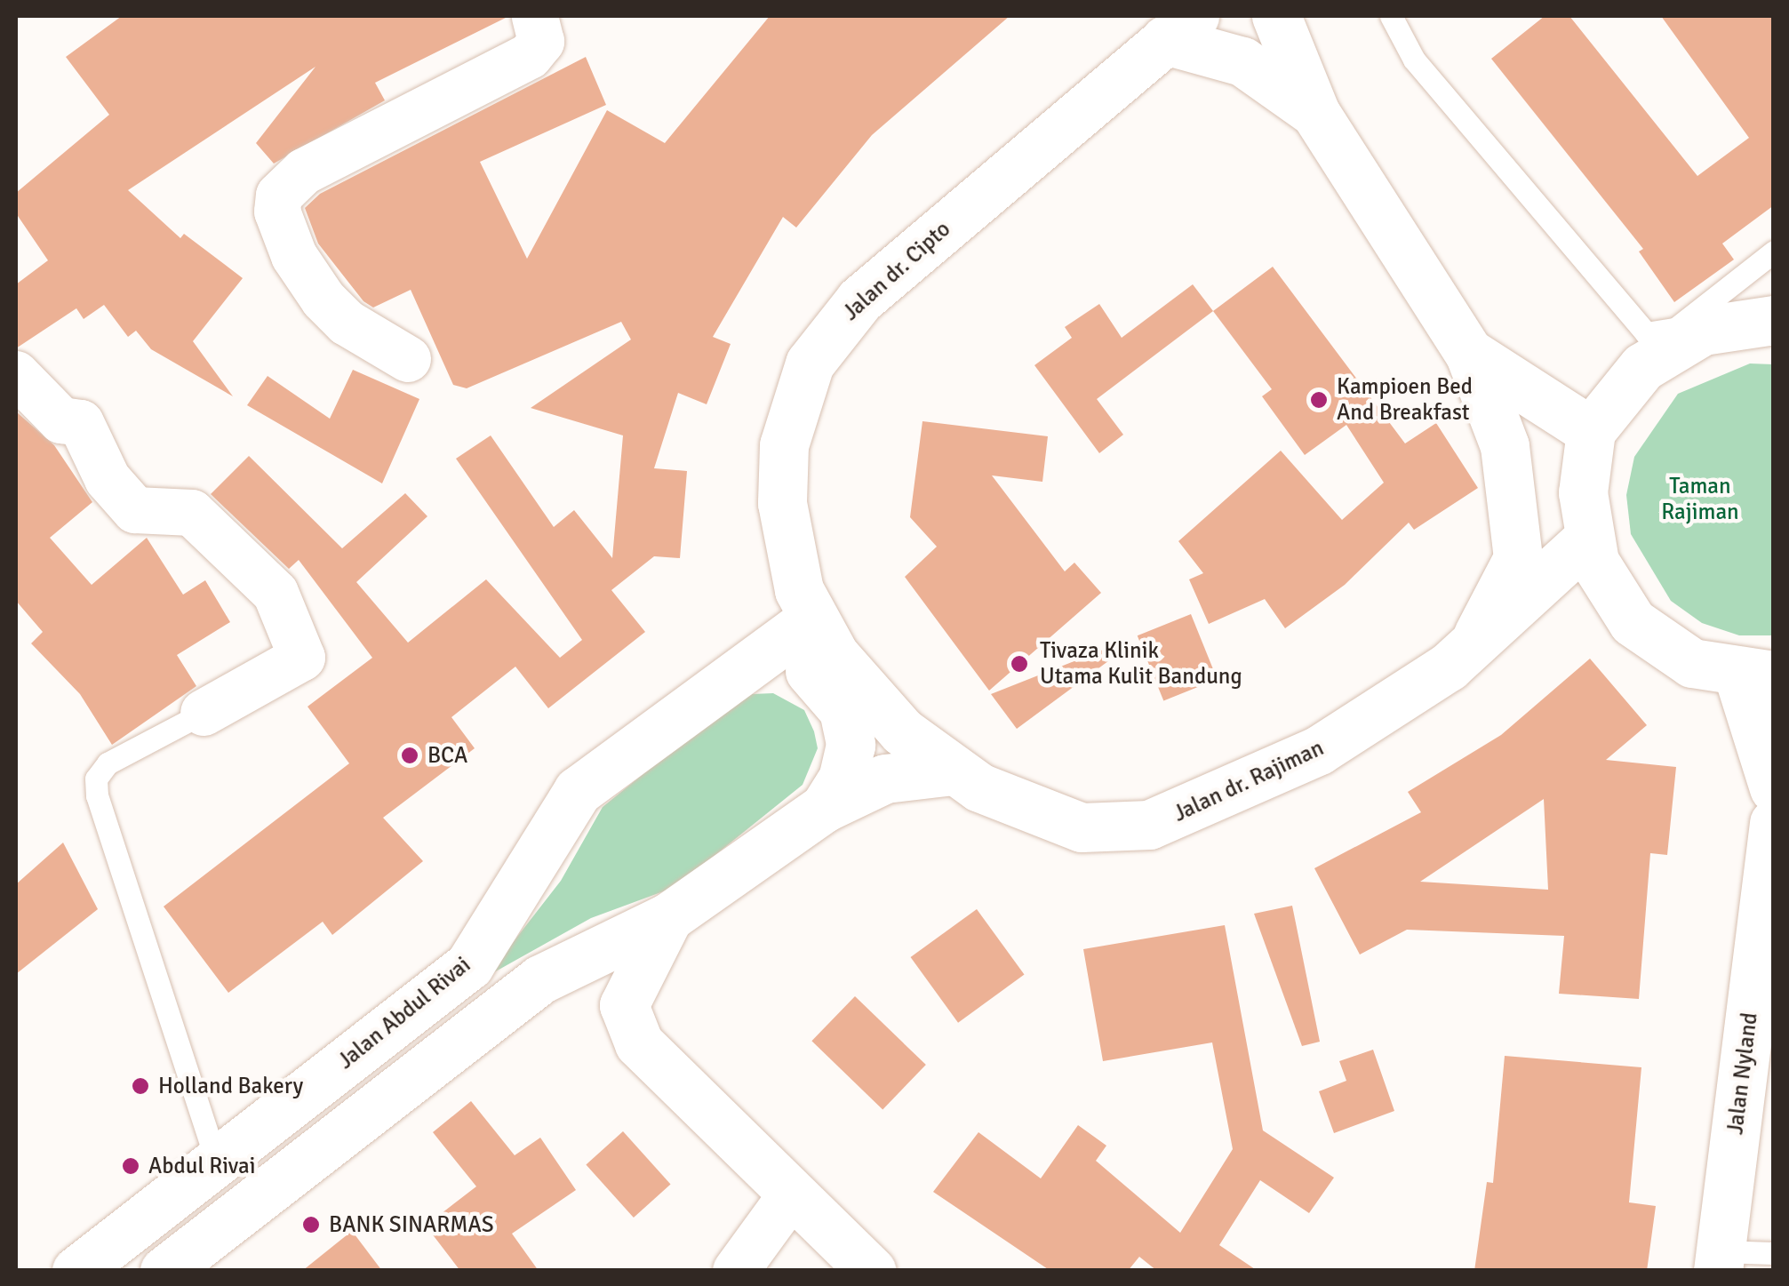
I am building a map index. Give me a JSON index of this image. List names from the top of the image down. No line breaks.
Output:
{"streets":{"main road":["Jalan dr. Cipto","Jalan dr. Rajiman","Jalan Abdul Rivai","Jalan Nyland"]},"crossings":[["Jalan dr. Cipto","Jalan dr. Rajiman"],["Jalan dr. Cipto","Jalan Abdul Rivai"],["Jalan dr. Rajiman","Jalan Abdul Rivai"]],"parks":["Taman Rajiman"],"places":["Kampioen Bed And Breakfast","Tivaza Klinik Utama Kulit Bandung","BCA","Holland Bakery","Abdul Rivai","BANK SINARMAS"]}
